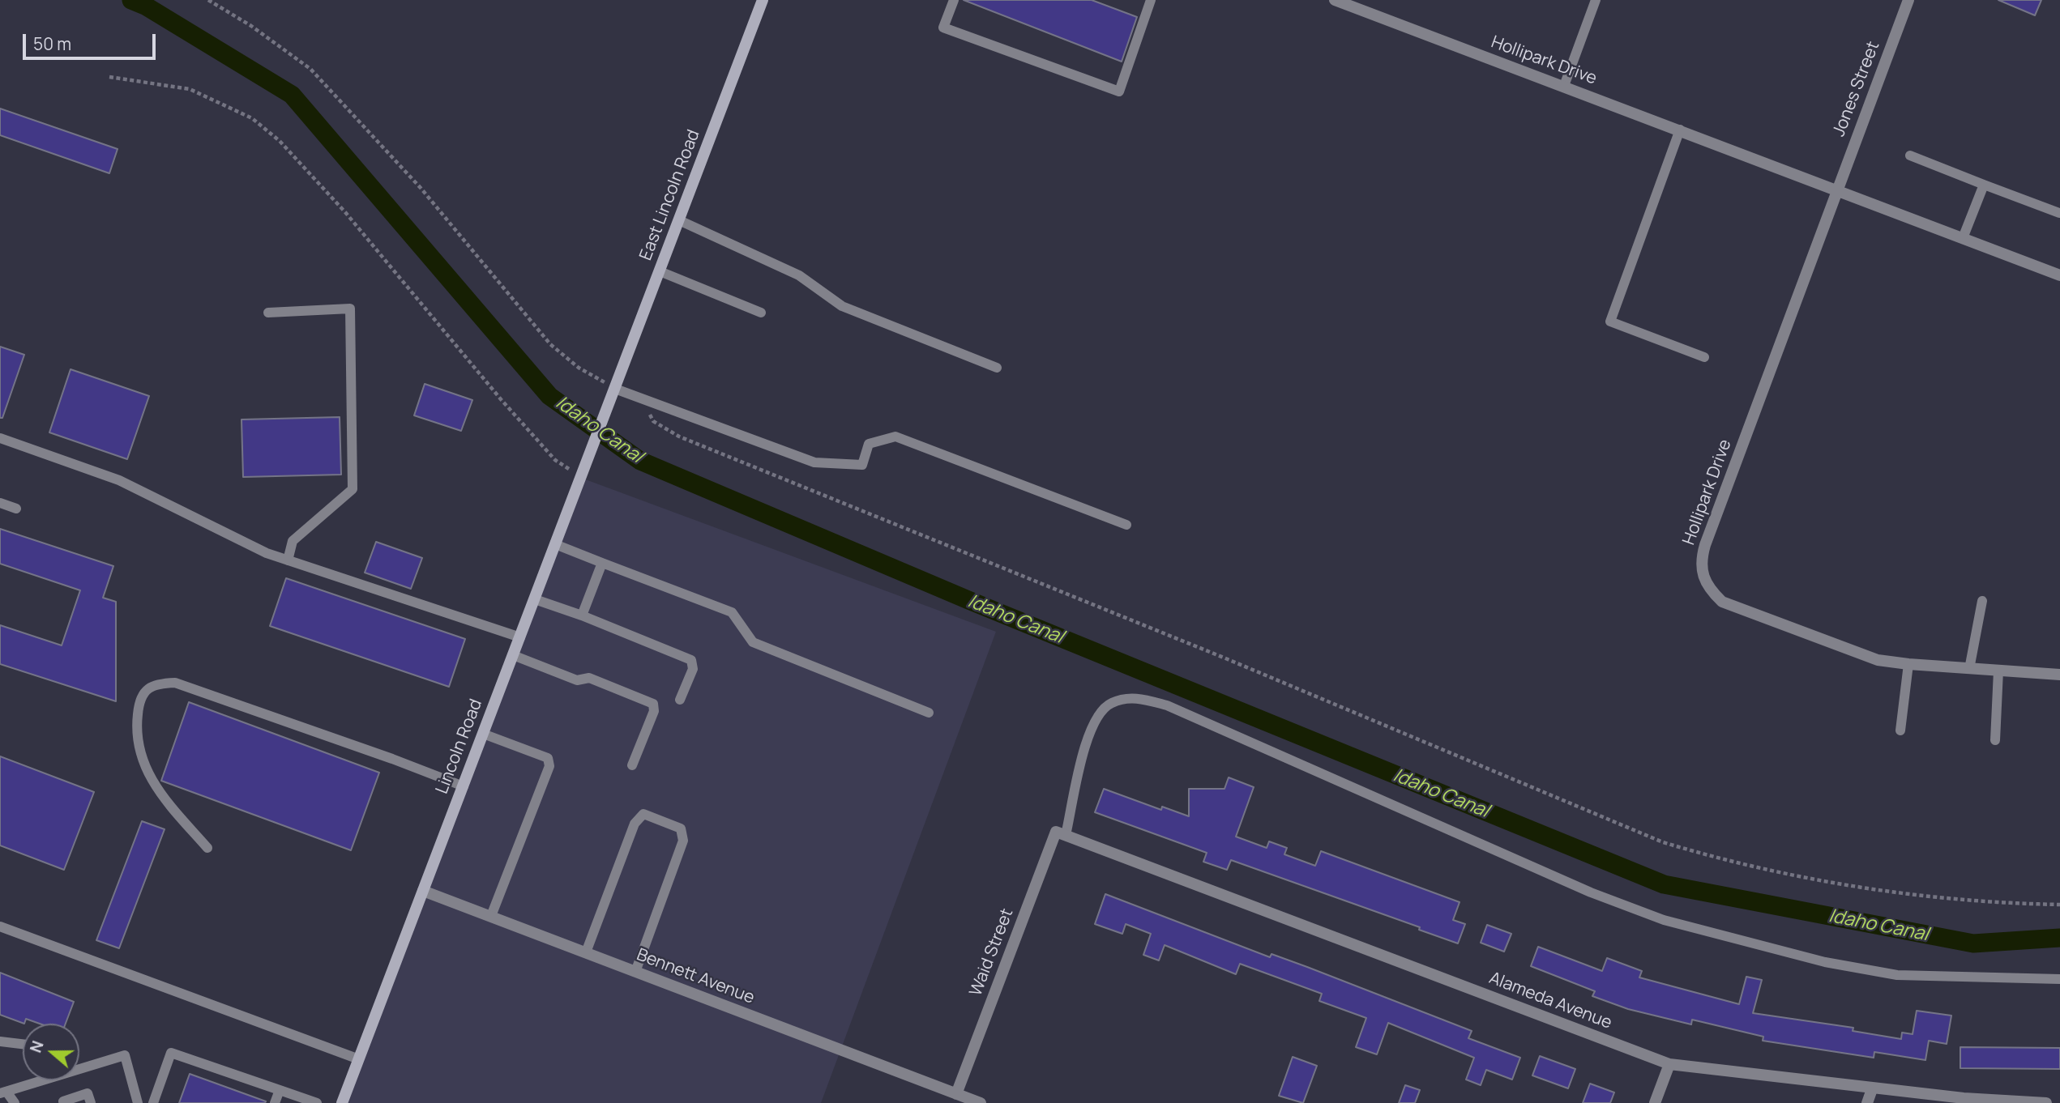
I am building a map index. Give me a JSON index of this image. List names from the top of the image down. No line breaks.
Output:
{"streets":{"main road":["East Lincoln Road","Lincoln Road"],"street":["Hollipark Drive","Jones Street","Waid Street","Bennett Avenue","Alameda Avenue"]},"crossings":[["Hollipark Drive","Jones Street"],["East Lincoln Road","Lincoln Road"],["Lincoln Road","Bennett Avenue"],["Waid Street","Bennett Avenue"],["Waid Street","Alameda Avenue"]],"water":["Idaho Canal"],"scale_bar":"50 m","north":"left"}
